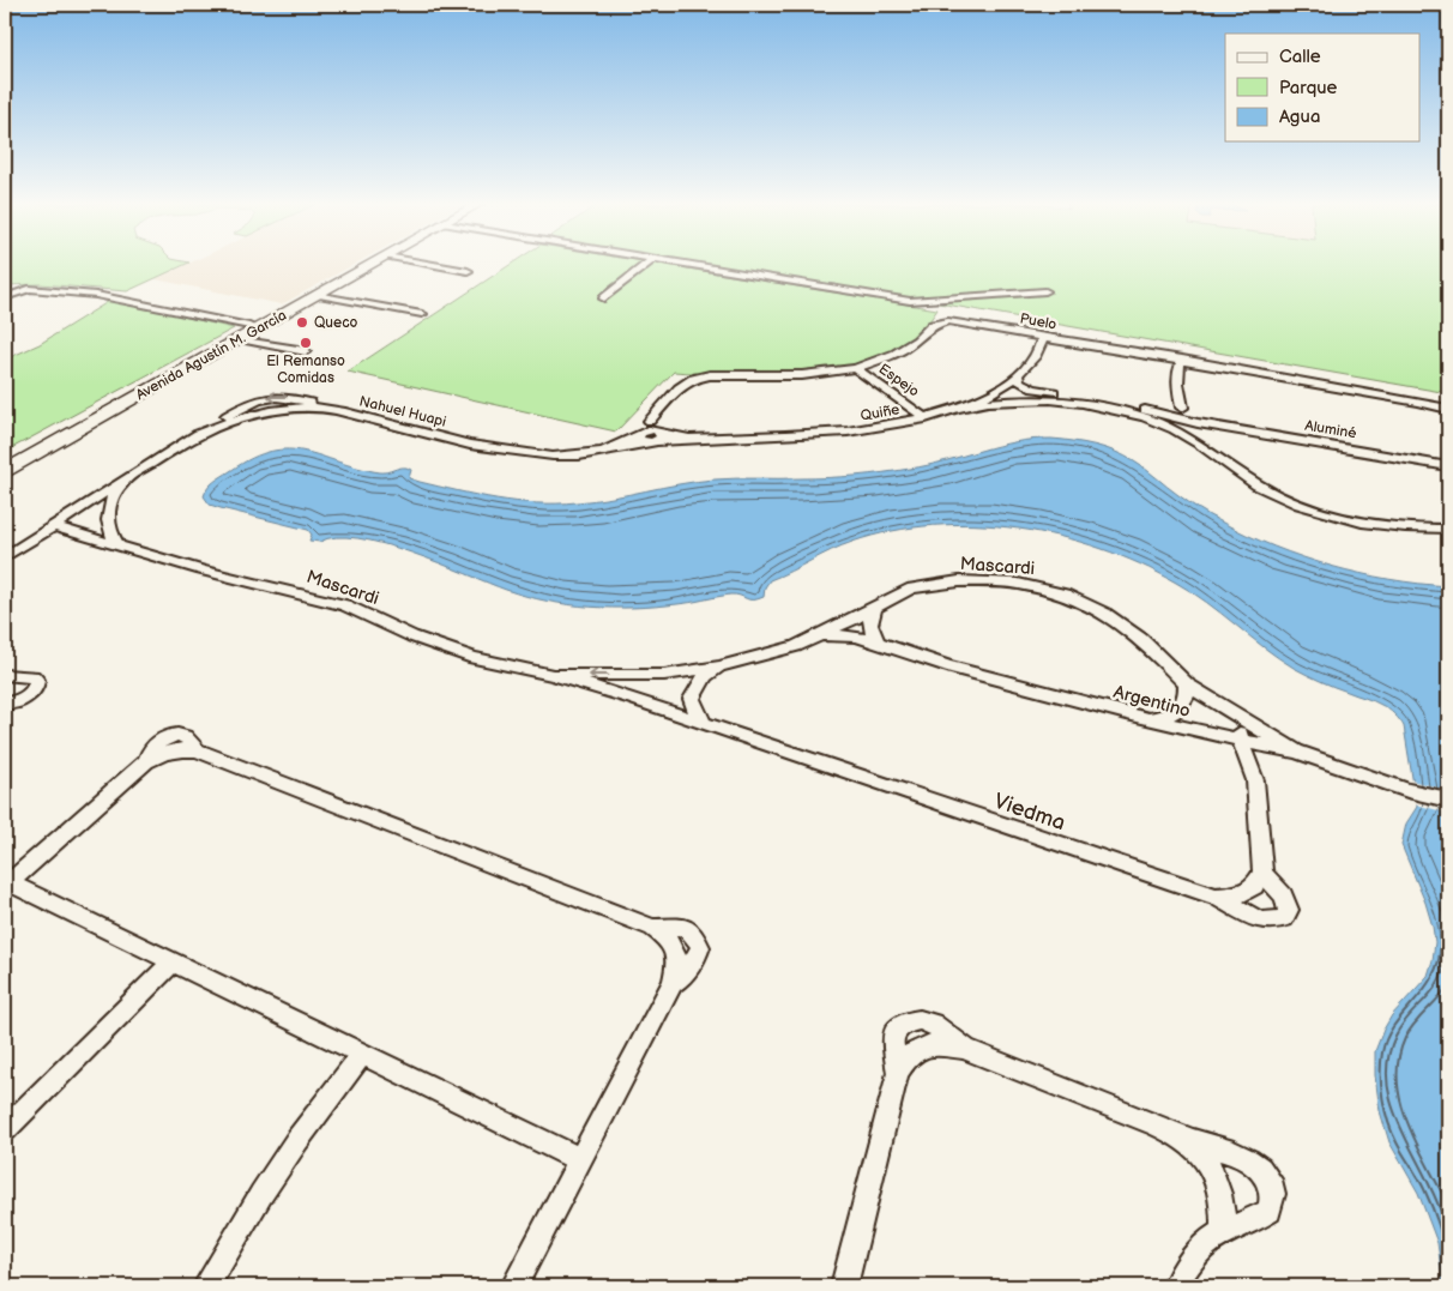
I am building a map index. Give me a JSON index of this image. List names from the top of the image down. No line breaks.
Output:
{"streets":{"main road":["Avenida Agustín M. García"],"street":["Puelo","Espejo","Nahuel Huapi","Quiñe","Aluminé","Mascardi","Argentino","Viedma"]},"crossings":[["Puelo","Espejo"],["Puelo","Quiñe"],["Espejo","Quiñe"],["Nahuel Huapi","Quiñe"],["Quiñe","Aluminé"],["Mascardi","Argentino"],["Mascardi","Viedma"]],"places":["Queco","El Remanso Comidas"],"legend":["Calle","Parque","Agua"]}
